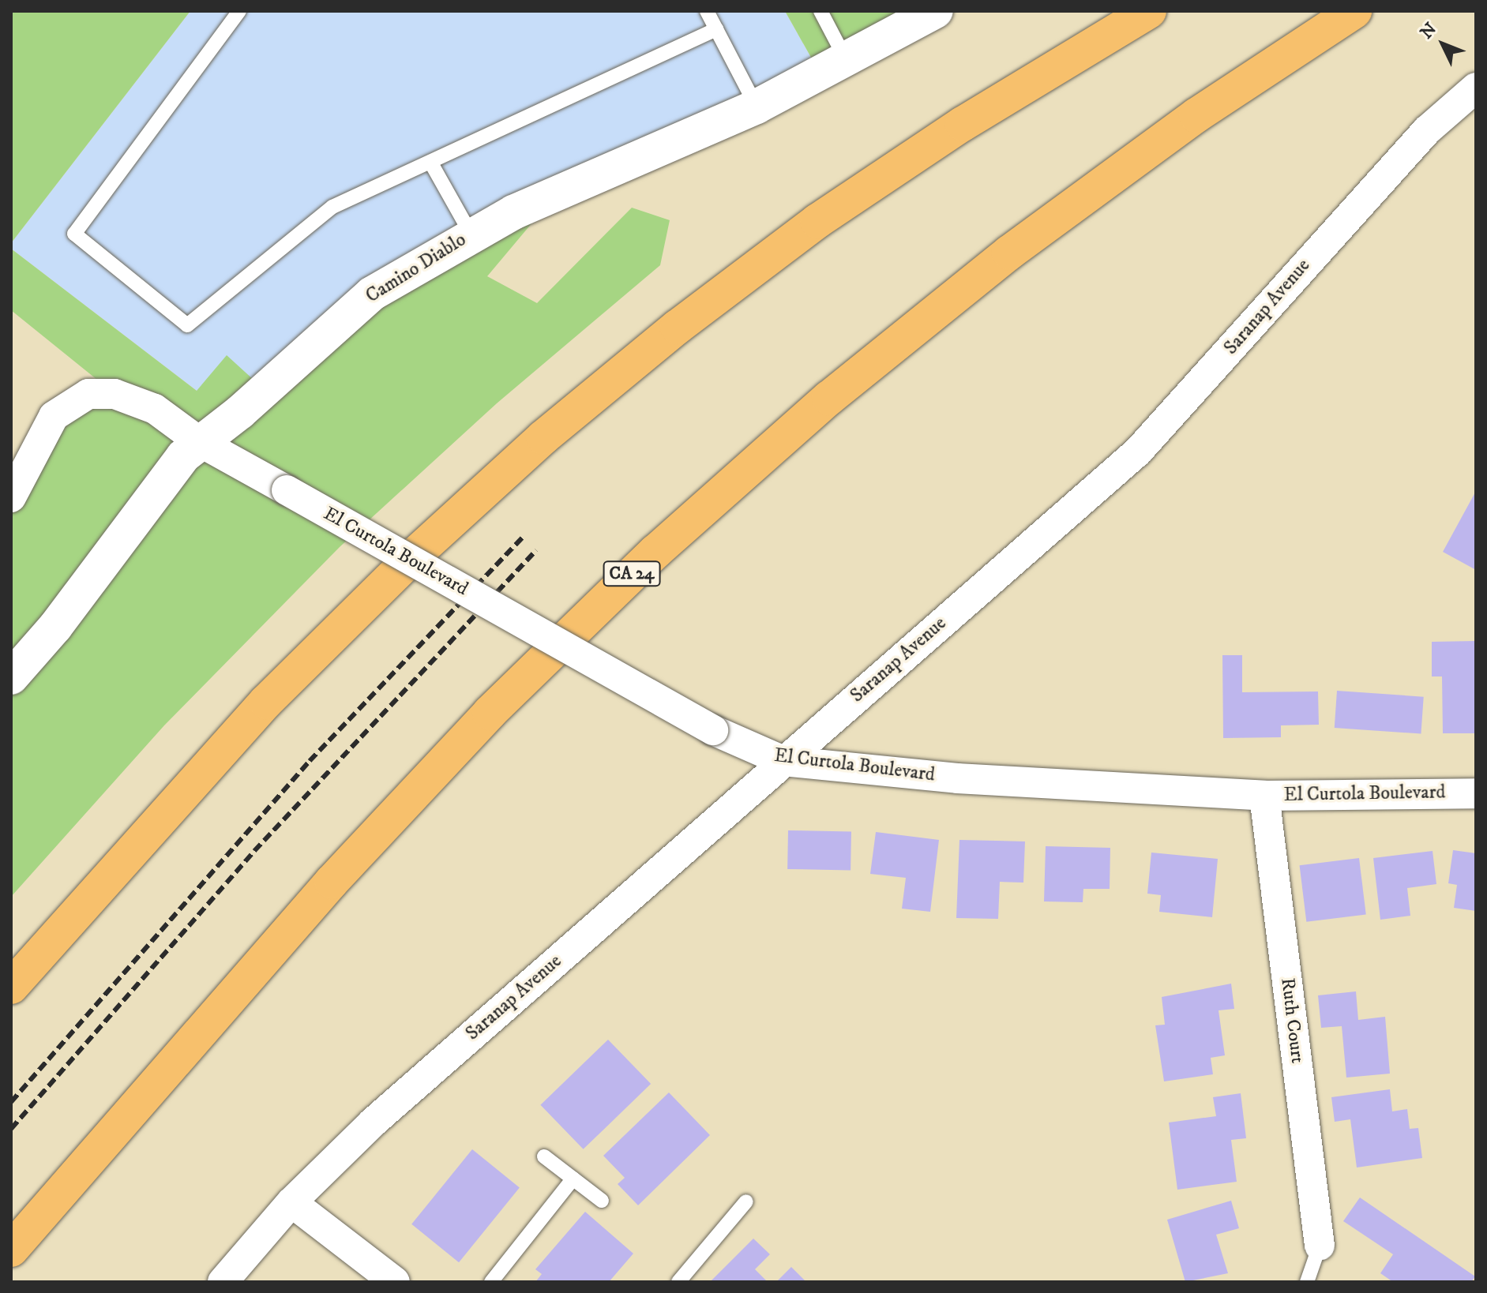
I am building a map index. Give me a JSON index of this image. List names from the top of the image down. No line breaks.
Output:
{"streets":{"highway":["CA 24"],"street":["Camino Diablo","Saranap Avenue","El Curtola Boulevard","Ruth Court"]},"crossings":[["Camino Diablo","El Curtola Boulevard"],["Saranap Avenue","El Curtola Boulevard"],["El Curtola Boulevard","Ruth Court"]],"north":"top left"}
